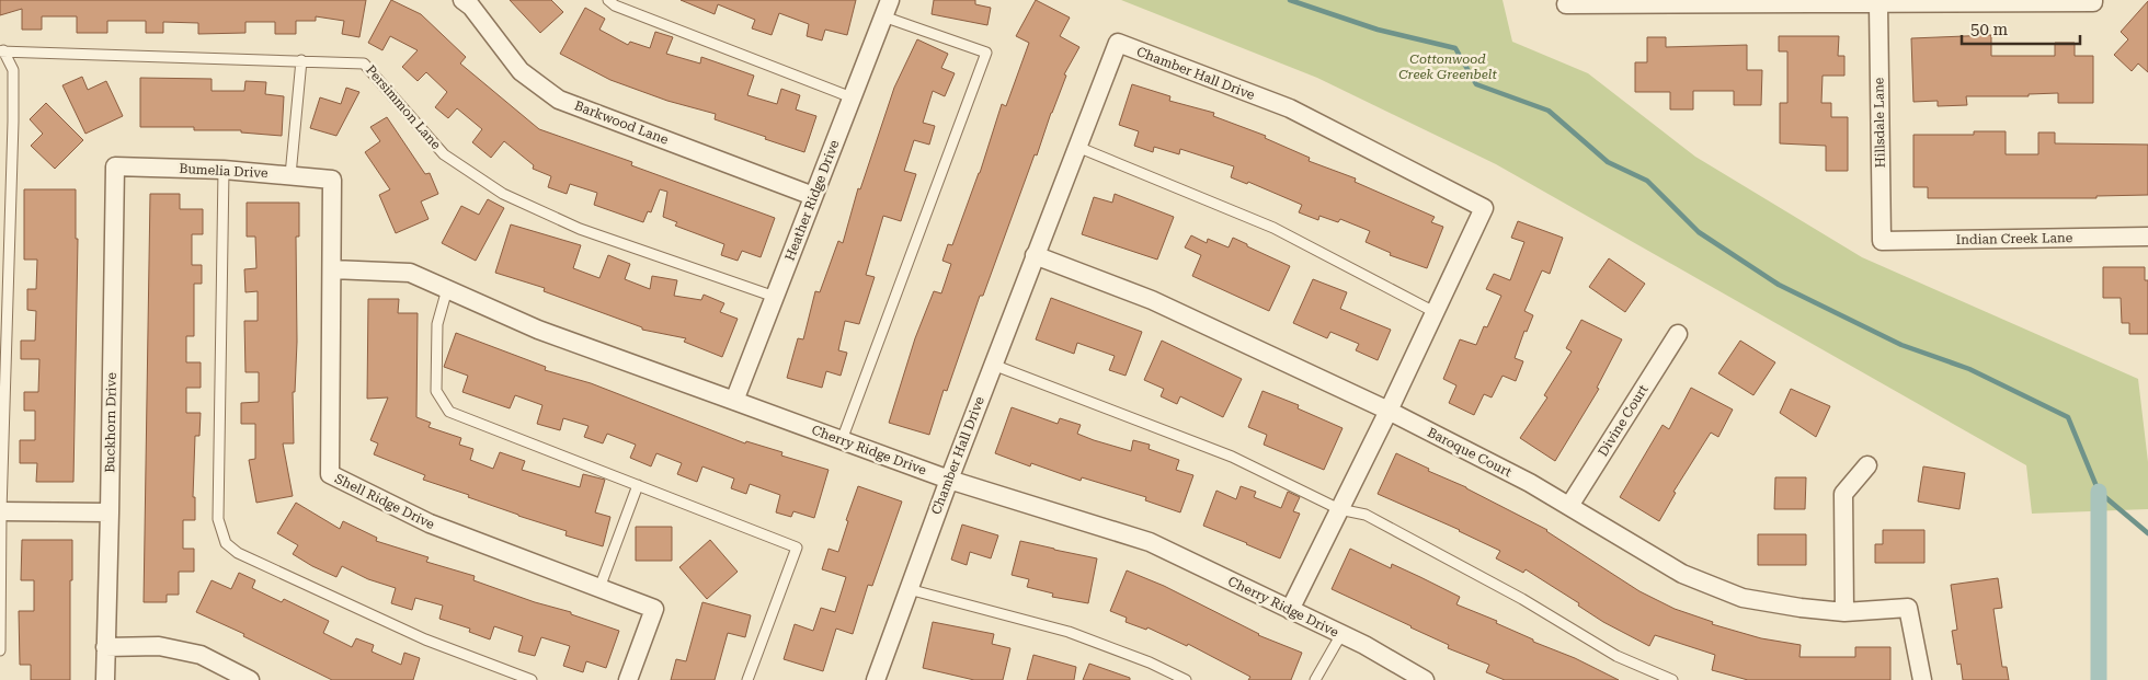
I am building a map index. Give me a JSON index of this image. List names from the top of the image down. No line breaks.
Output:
{"streets":{"street":["Chamber Hall Drive","Barkwood Lane","Hillsdale Lane","Bumelia Drive","Heather Ridge Drive","Indian Creek Lane","Divine Court","Buckhorn Drive","Cherry Ridge Drive","Baroque Court","Shell Ridge Drive"],"lane":["Persimmon Lane"]},"crossings":[["Chamber Hall Drive","Cherry Ridge Drive"],["Chamber Hall Drive","Baroque Court"],["Persimmon Lane","Heather Ridge Drive"],["Barkwood Lane","Heather Ridge Drive"],["Hillsdale Lane","Indian Creek Lane"],["Bumelia Drive","Buckhorn Drive"],["Bumelia Drive","Shell Ridge Drive"],["Heather Ridge Drive","Cherry Ridge Drive"],["Divine Court","Baroque Court"],["Cherry Ridge Drive","Shell Ridge Drive"]],"parks":["Cottonwood Creek Greenbelt"],"scale_bar":"50 m"}
